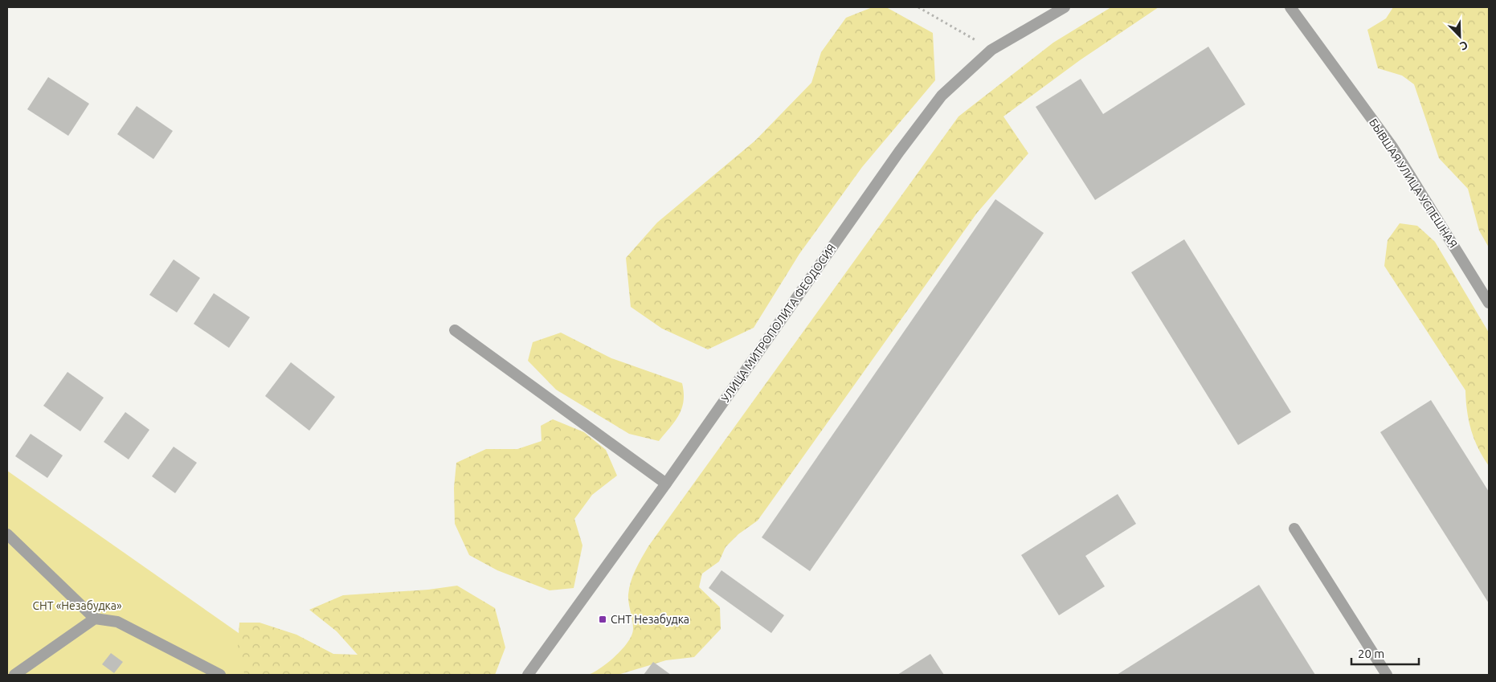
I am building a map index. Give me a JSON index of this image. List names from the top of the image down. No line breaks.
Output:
{"streets":{"street":["БЫВШАЯ УЛИЦА УСПЕШНАЯ","УЛИЦА МИТРОПОЛИТА ФЕОДОСИЯ"]},"parks":["СНТ «Незабудка»"],"places":{"transit":["СНТ Незабудка"]},"scale_bar":"20 m","north":"bottom right"}
